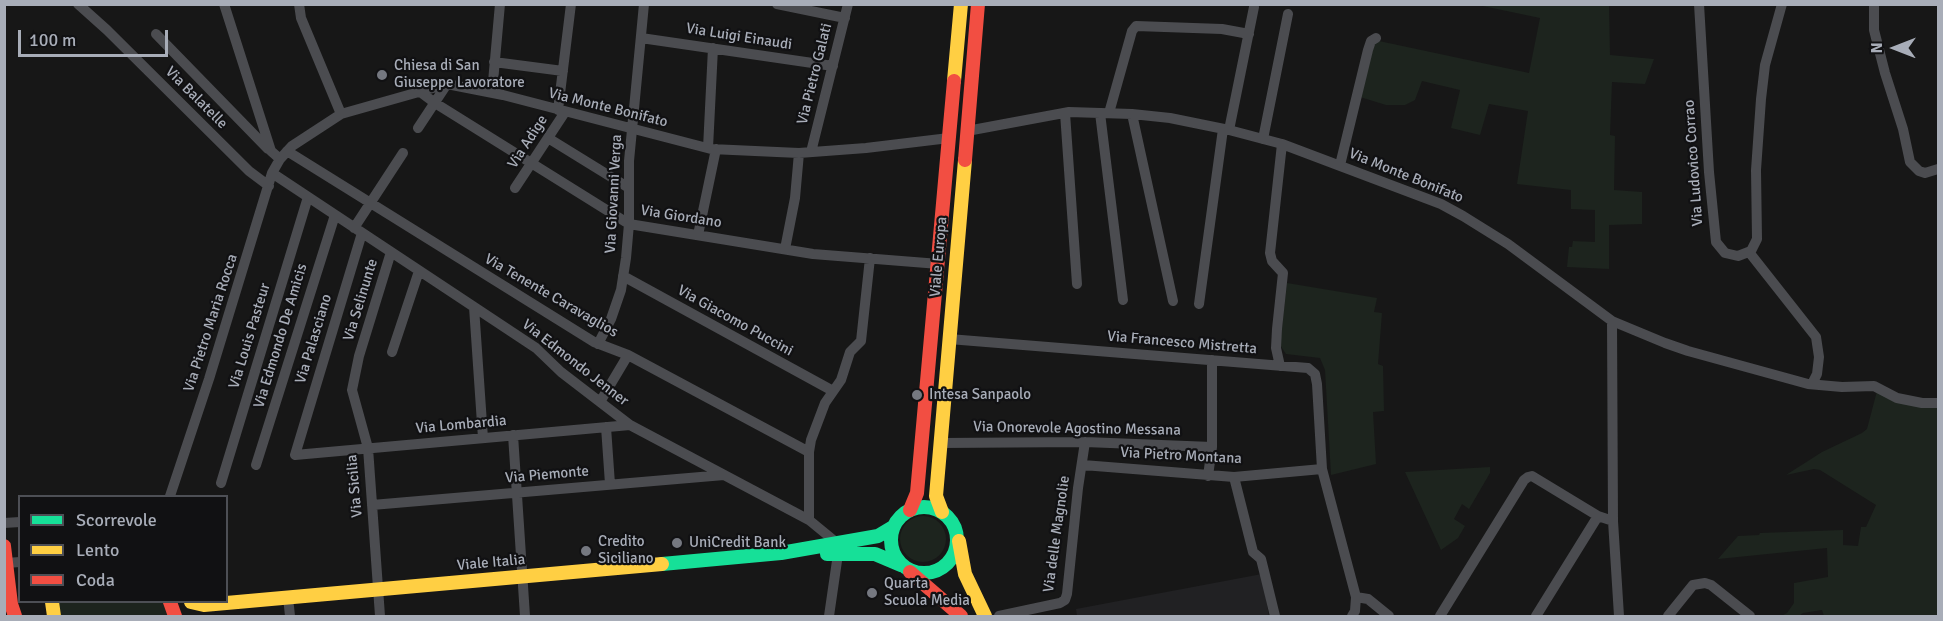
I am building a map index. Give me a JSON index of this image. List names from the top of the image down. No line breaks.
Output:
{"streets":{"street":["Via Luigi Einaudi","Via Pietro Galati","Via Balatelle","Via Monte Bonifato","Via Adige","Via Ludovico Corrao","Via Giovanni Verga","Via Giordano","Viale Europa","Via Tenente Caravaglios","Via Selinunte","Via Giacomo Puccini","Via Pietro Maria Rocca","Via Louis Pasteur","Via Edmondo De Amicis","Via Palasciano","Via Francesco Mistretta","Via Edmondo Jenner","Via Lombardia","Via Onorevole Agostino Messana","Via Pietro Montana","Via Piemonte","Via Sicilia","Via delle Magnolie","Viale Italia"]},"crossings":[["Via Luigi Einaudi","Via Pietro Galati"],["Via Luigi Einaudi","Via Giovanni Verga"],["Via Pietro Galati","Via Monte Bonifato"],["Via Balatelle","Via Pietro Maria Rocca"],["Via Monte Bonifato","Via Adige"],["Via Monte Bonifato","Via Giovanni Verga"],["Via Monte Bonifato","Via Giordano"],["Via Monte Bonifato","Viale Europa"],["Via Monte Bonifato","Via Tenente Caravaglios"],["Via Monte Bonifato","Via Pietro Maria Rocca"],["Via Adige","Via Giordano"],["Via Giovanni Verga","Via Giordano"],["Via Giovanni Verga","Via Tenente Caravaglios"],["Via Giovanni Verga","Via Giacomo Puccini"],["Via Giordano","Viale Europa"],["Viale Europa","Via Francesco Mistretta"],["Viale Europa","Via Onorevole Agostino Messana"],["Viale Europa","Viale Italia"],["Via Tenente Caravaglios","Via Pietro Maria Rocca"],["Via Tenente Caravaglios","Via Palasciano"],["Via Selinunte","Via Edmondo Jenner"],["Via Selinunte","Via Sicilia"],["Via Pietro Maria Rocca","Via Edmondo Jenner"],["Via Louis Pasteur","Via Edmondo Jenner"],["Via Edmondo De Amicis","Via Edmondo Jenner"],["Via Palasciano","Via Edmondo Jenner"],["Via Palasciano","Via Lombardia"],["Via Francesco Mistretta","Via Pietro Montana"],["Via Edmondo Jenner","Via Lombardia"],["Via Edmondo Jenner","Via Piemonte"],["Via Edmondo Jenner","Viale Italia"],["Via Lombardia","Via Sicilia"],["Via Onorevole Agostino Messana","Via delle Magnolie"],["Via Pietro Montana","Via delle Magnolie"],["Via Piemonte","Via Sicilia"],["Via Sicilia","Viale Italia"]],"places":["Chiesa di San Giuseppe Lavoratore","Intesa Sanpaolo","UniCredit Bank","Credito Siciliano","Quarta Scuola Media"],"legend":["Scorrevole","Lento","Coda"],"scale_bar":"100 m","north":"left"}
